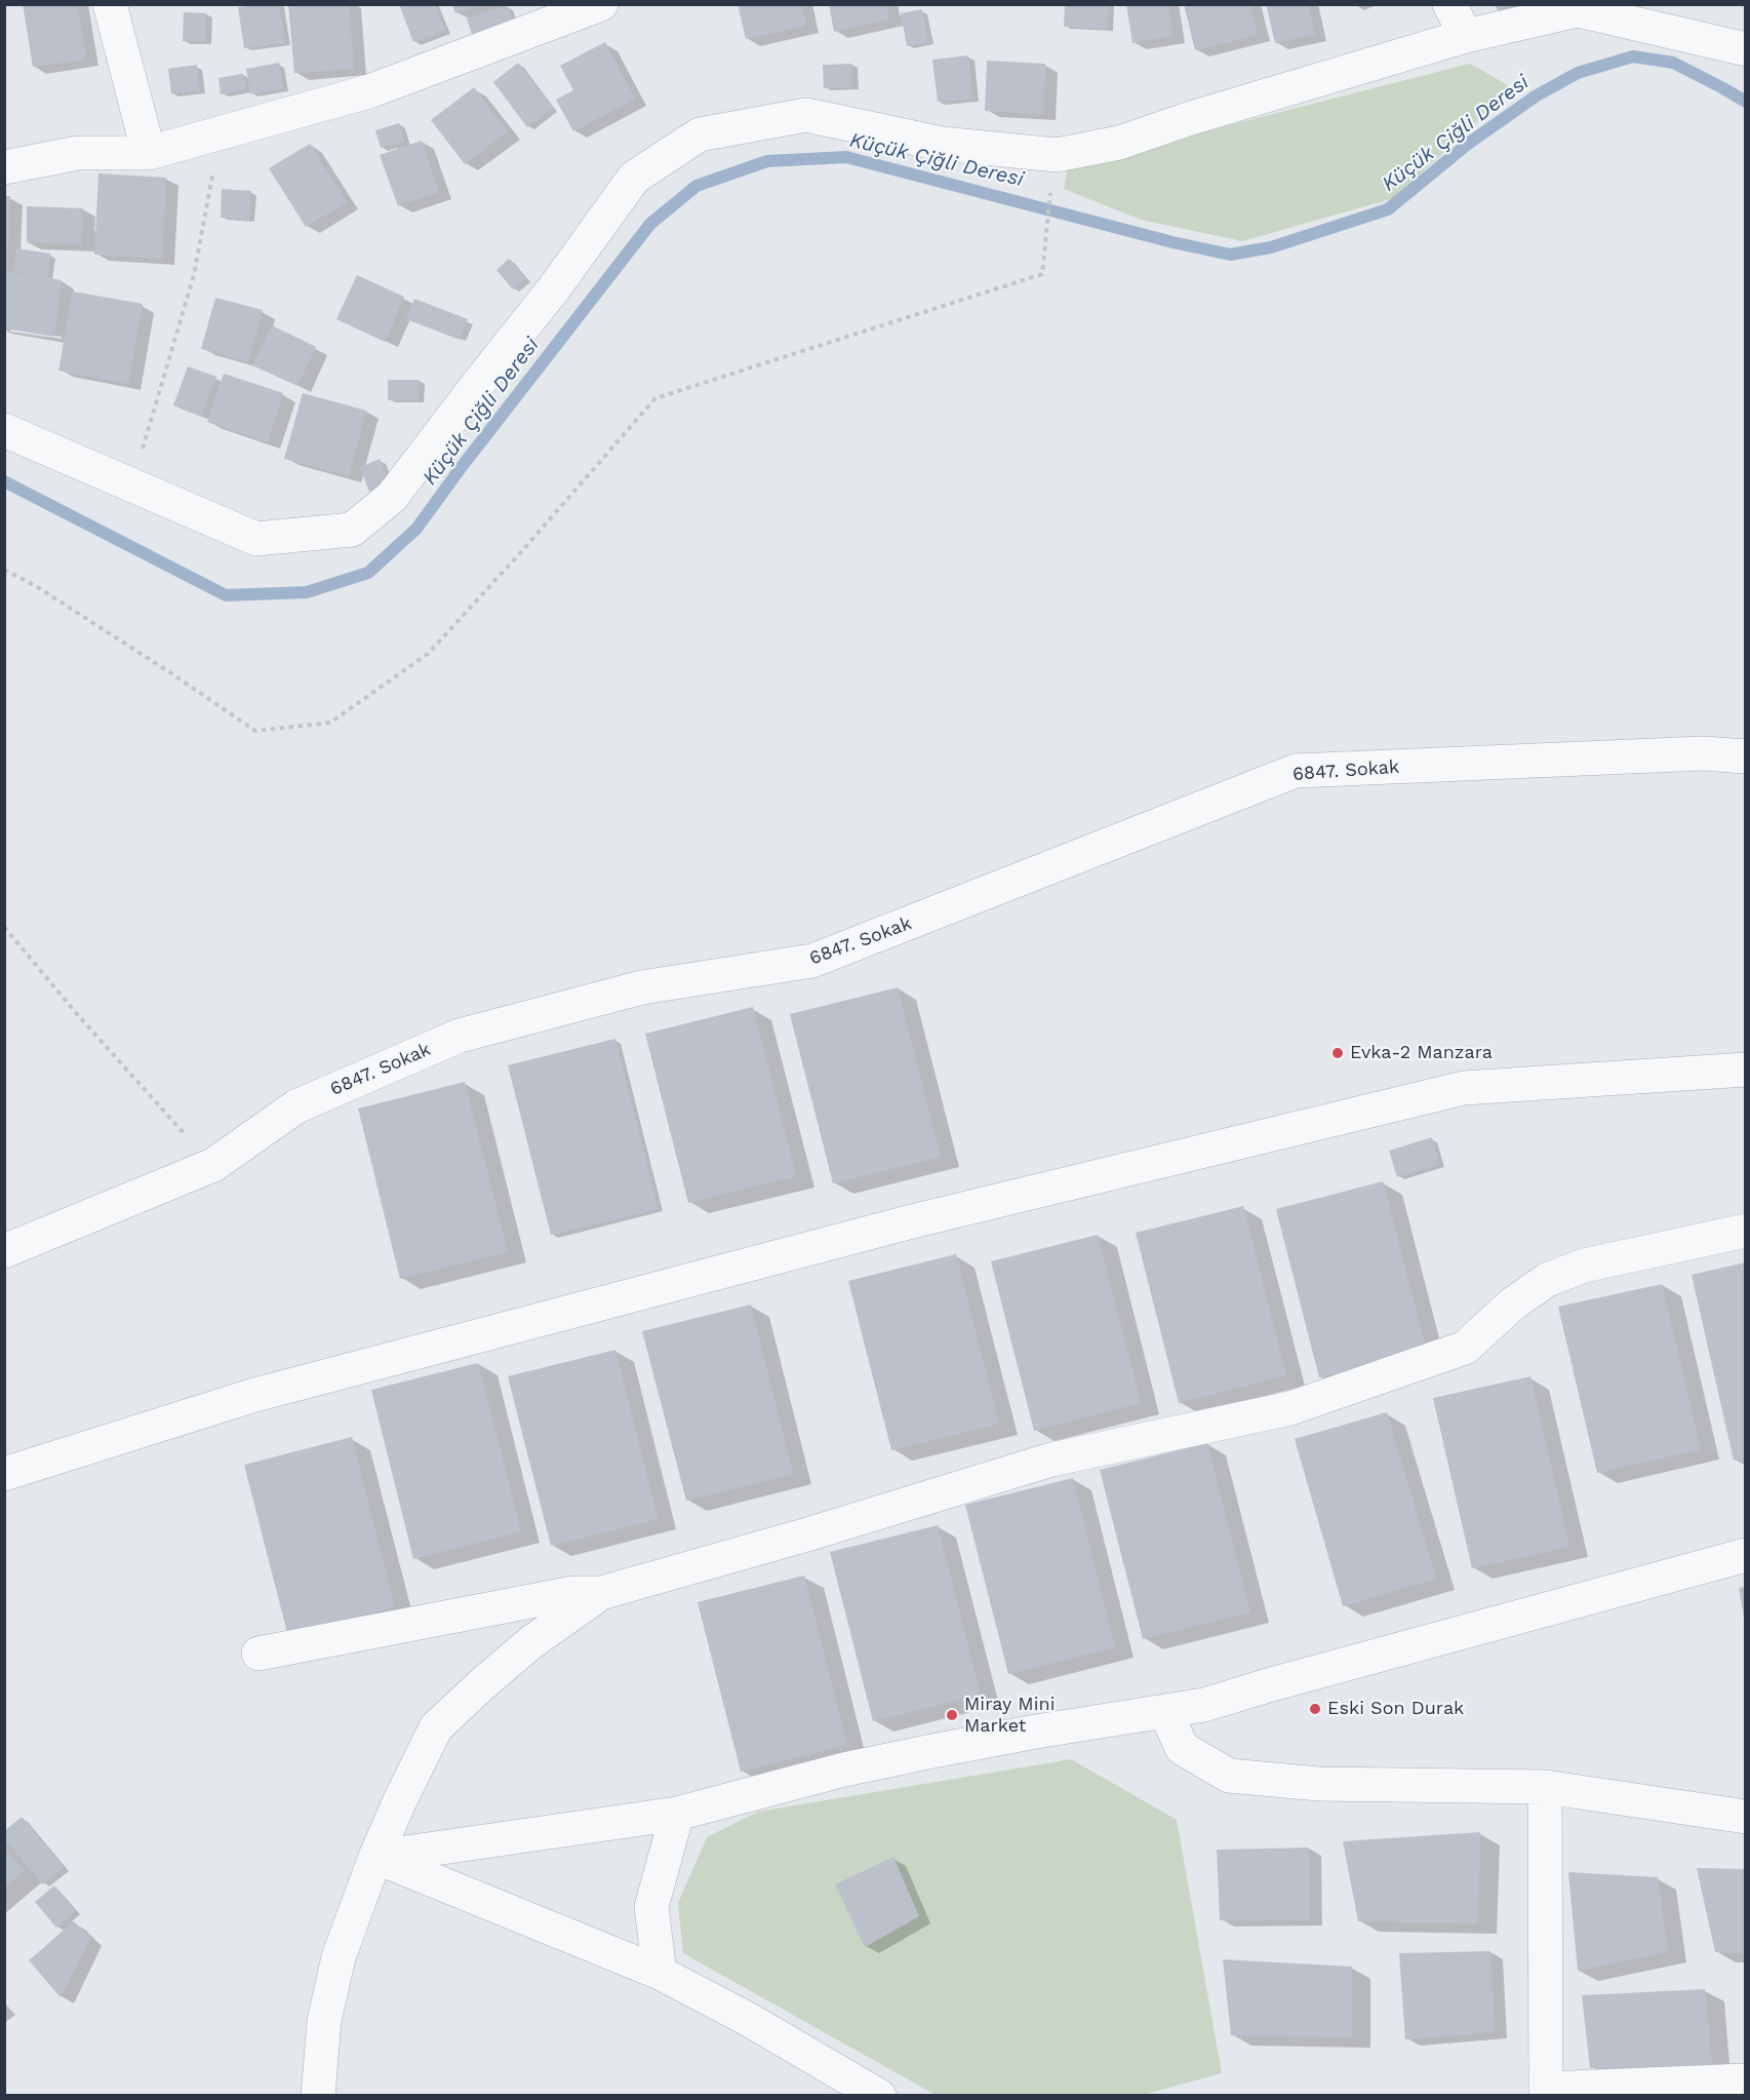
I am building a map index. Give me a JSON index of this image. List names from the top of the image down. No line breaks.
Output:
{"streets":{"street":["6847. Sokak"]},"water":["Küçük Çiğli Deresi"],"places":["Evka-2 Manzara","Eski Son Durak","Miray Mini Market"]}
